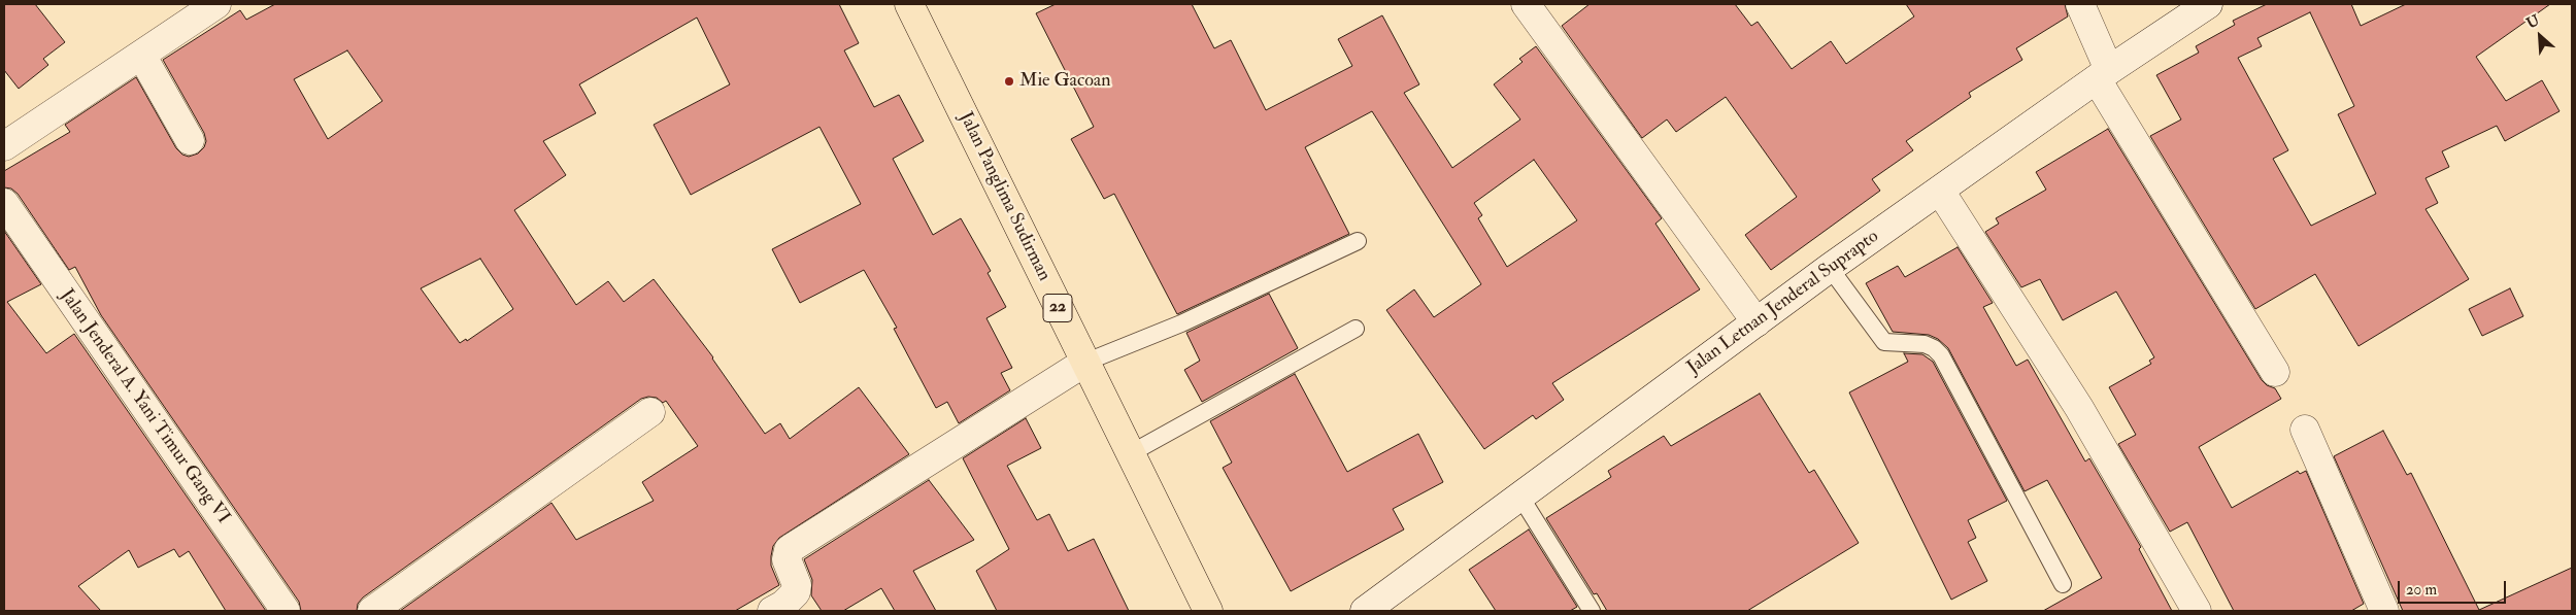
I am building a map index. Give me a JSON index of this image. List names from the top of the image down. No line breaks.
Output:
{"streets":{"highway":["Jalan Panglima Sudirman","22"],"street":["Jalan Letnan Jenderal Suprapto","Jalan Jenderal A. Yani Timur Gang VI"]},"places":["Mie Gacoan"],"scale_bar":"20 m","north":"top left"}
